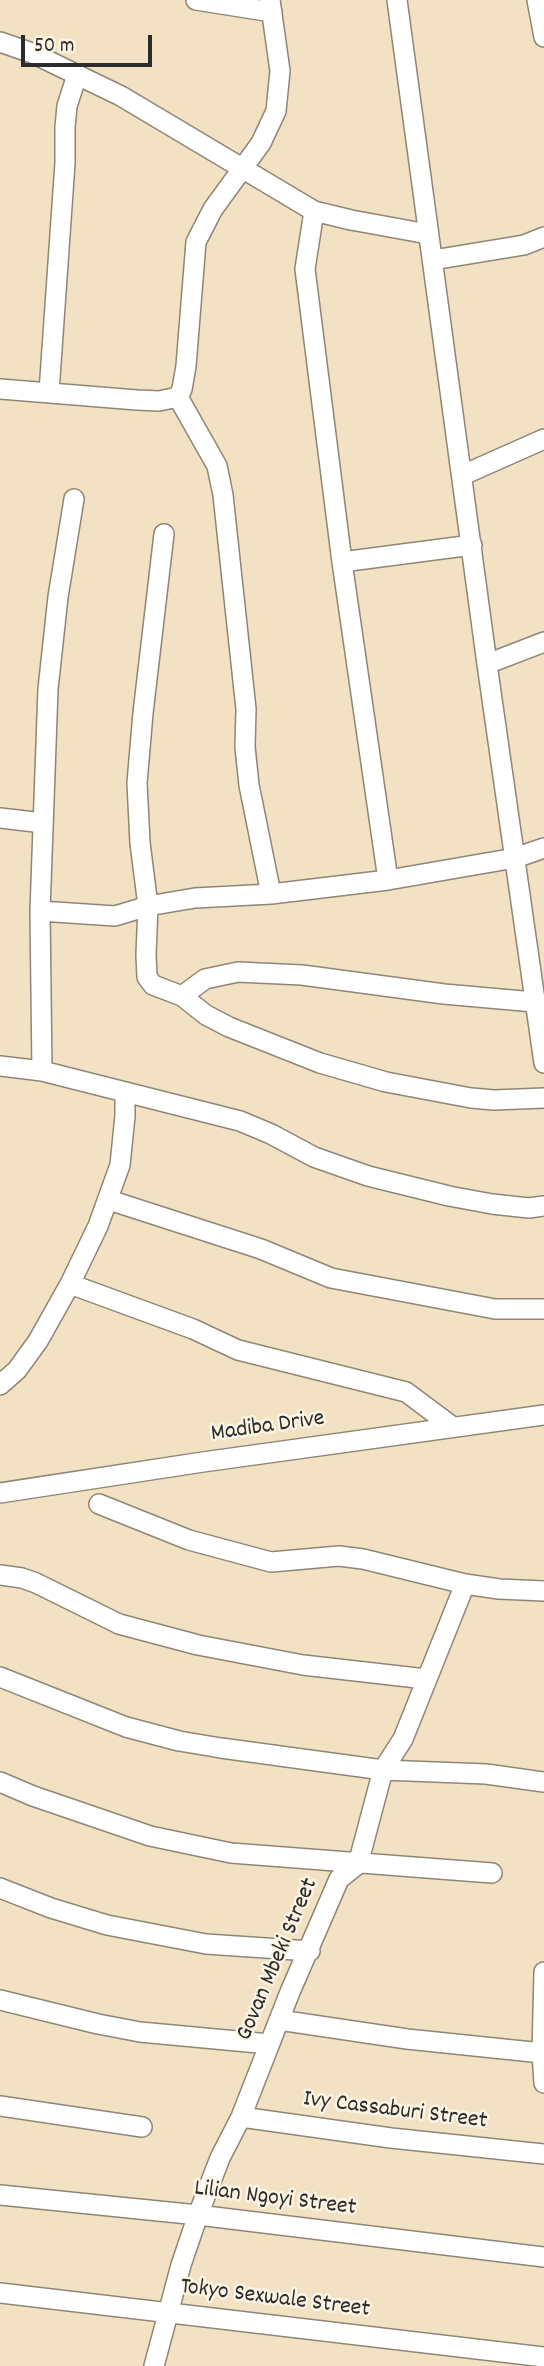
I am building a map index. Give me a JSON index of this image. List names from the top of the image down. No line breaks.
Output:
{"streets":{"street":["Madiba Drive","Govan Mbeki Street","Ivy Cassaburi Street","Lilian Ngoyi Street","Tokyo Sexwale Street"]},"crossings":[["Govan Mbeki Street","Ivy Cassaburi Street"],["Govan Mbeki Street","Lilian Ngoyi Street"],["Govan Mbeki Street","Tokyo Sexwale Street"]],"scale_bar":"50 m"}
